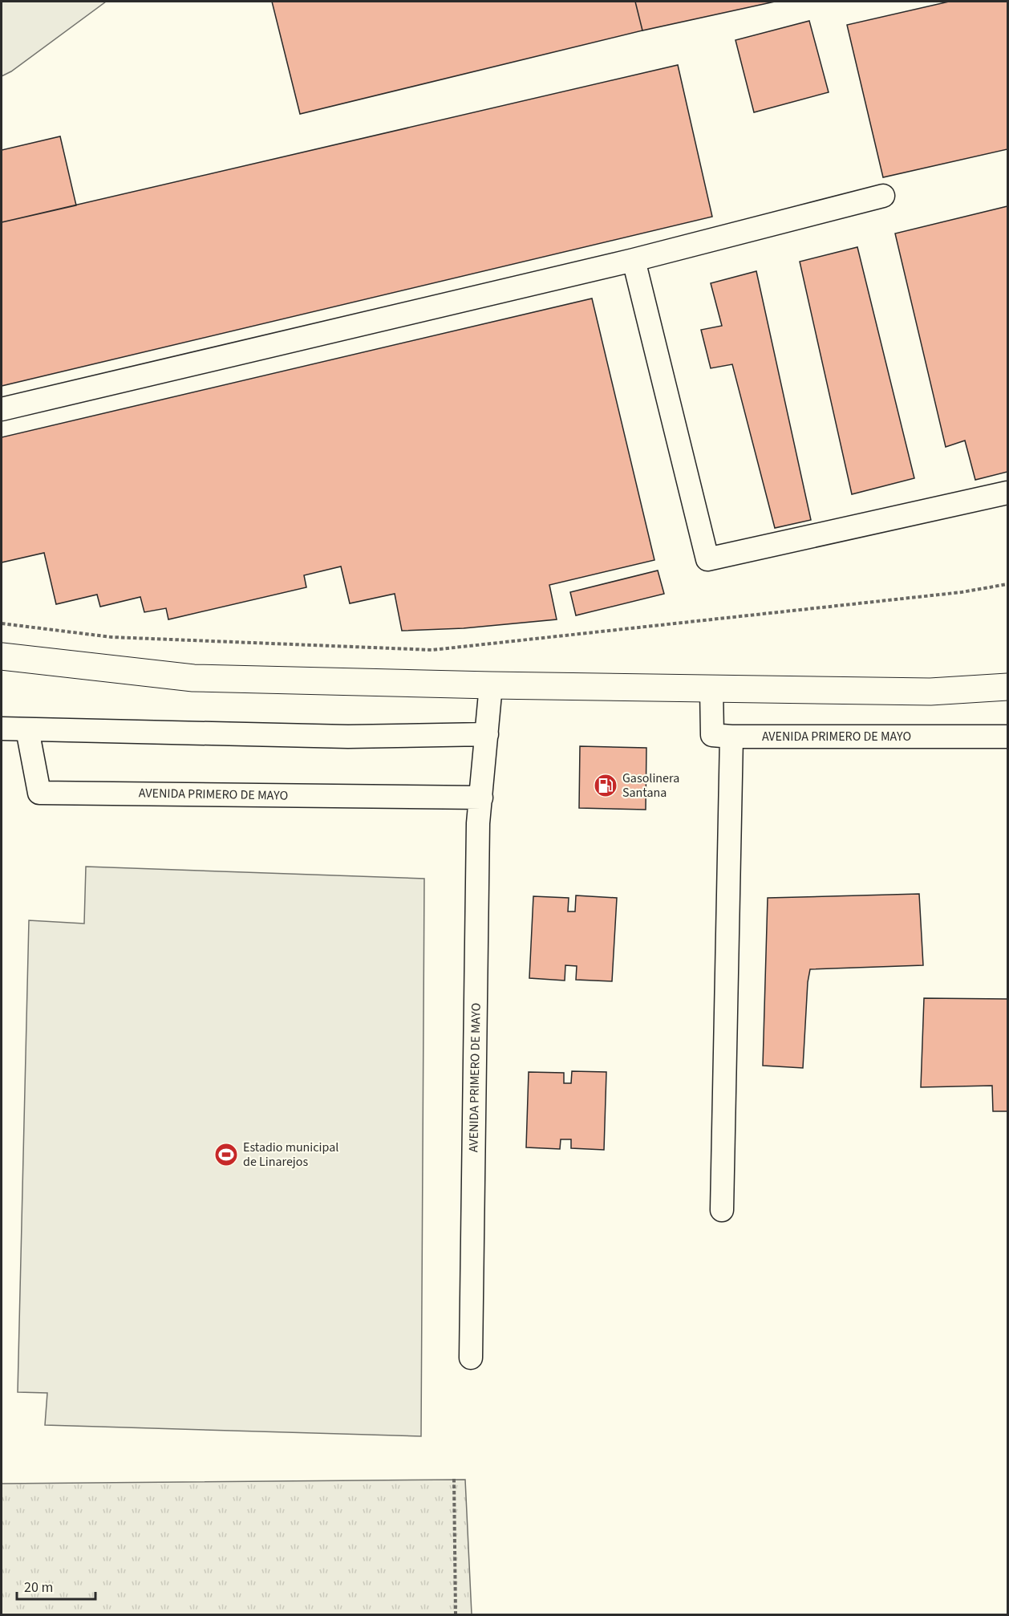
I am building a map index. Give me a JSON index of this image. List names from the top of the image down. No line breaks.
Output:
{"streets":{"street":["AVENIDA PRIMERO DE MAYO"]},"places":{"fuel station":["Gasolinera Santana"],"sports":["Estadio municipal de Linarejos"]},"scale_bar":"20 m"}
